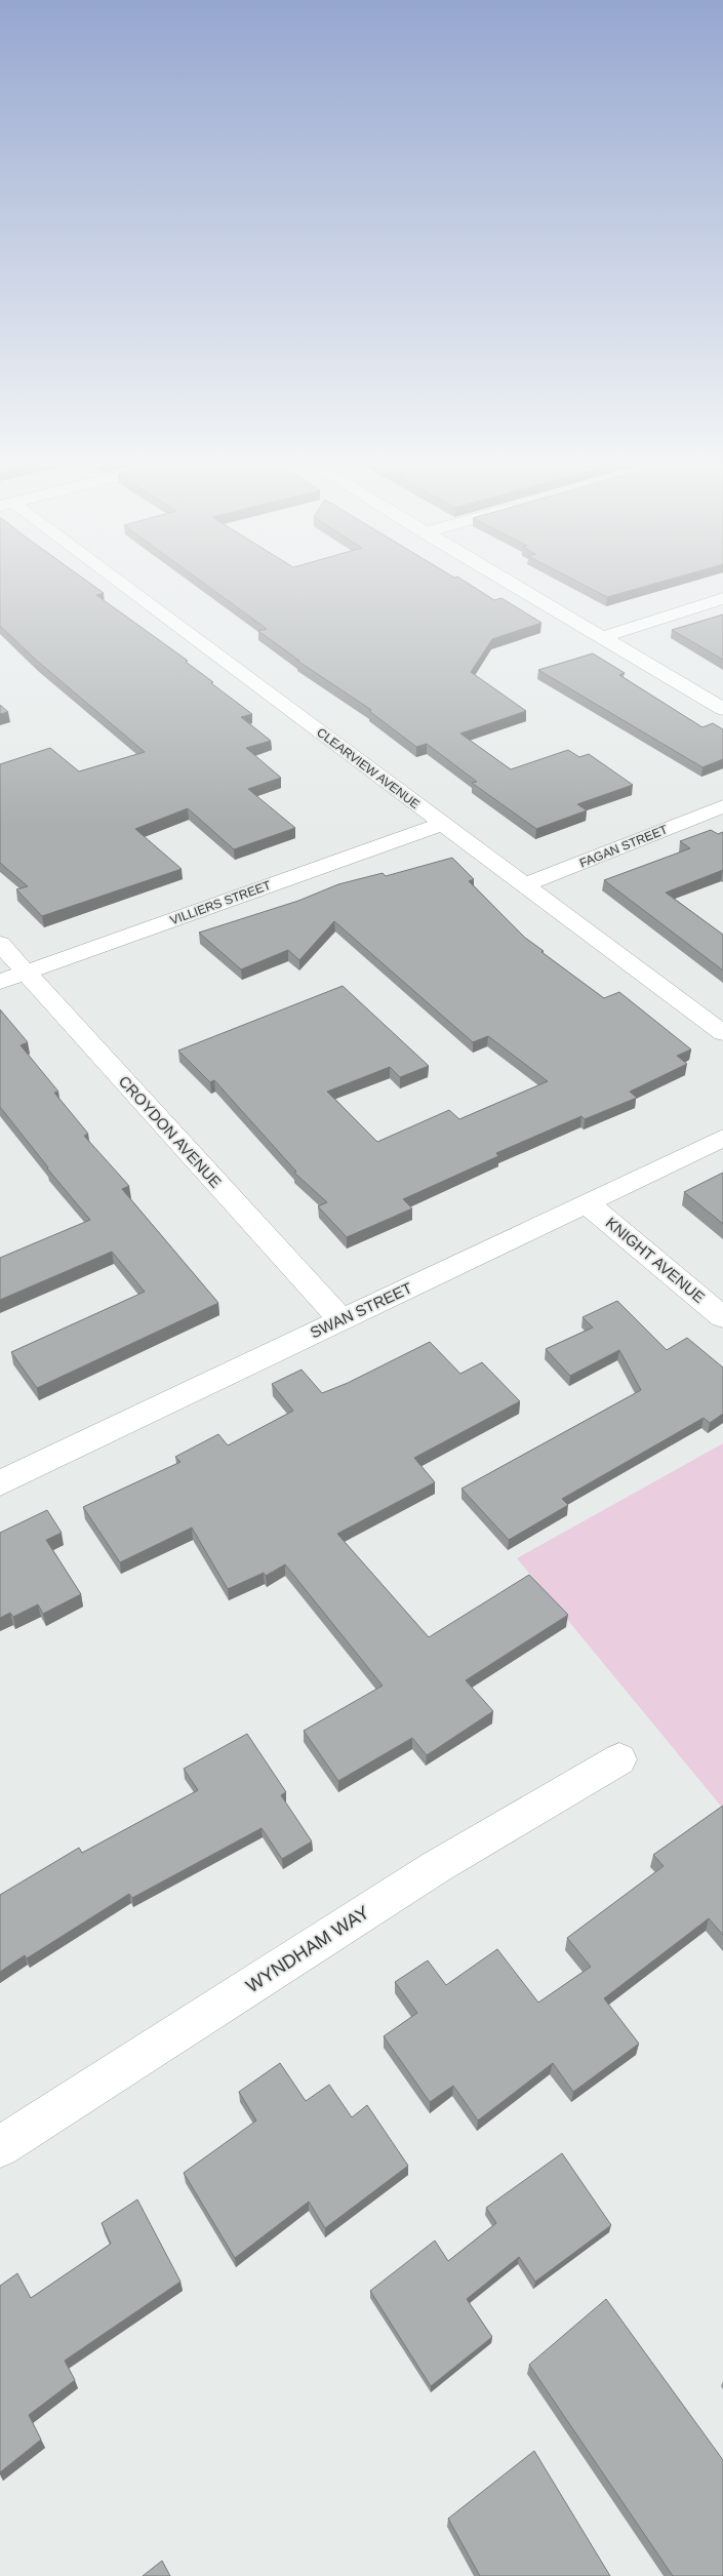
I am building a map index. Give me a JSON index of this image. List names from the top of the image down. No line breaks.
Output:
{"streets":{"street":["CLEARVIEW AVENUE","FAGAN STREET","VILLIERS STREET","CROYDON AVENUE","KNIGHT AVENUE","SWAN STREET","WYNDHAM WAY"]},"crossings":[["CLEARVIEW AVENUE","FAGAN STREET"],["CLEARVIEW AVENUE","VILLIERS STREET"],["VILLIERS STREET","CROYDON AVENUE"],["CROYDON AVENUE","SWAN STREET"],["KNIGHT AVENUE","SWAN STREET"]]}
